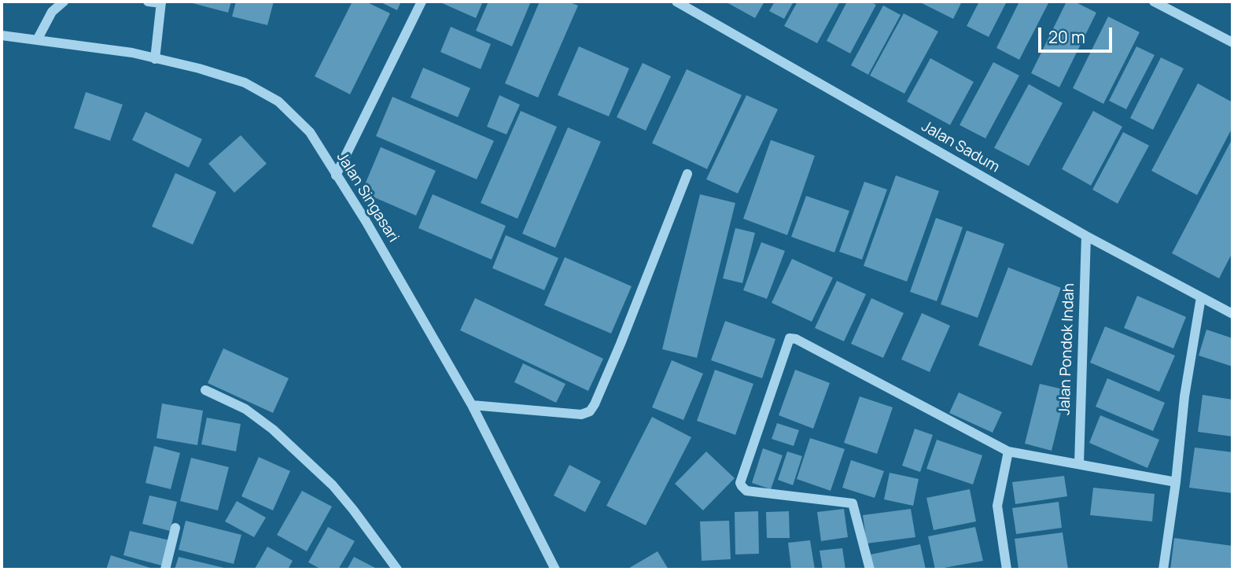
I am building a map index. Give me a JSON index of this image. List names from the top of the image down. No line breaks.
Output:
{"streets":{"street":["Jalan Sadum","Jalan Singasari","Jalan Pondok Indah"]},"crossings":[["Jalan Sadum","Jalan Pondok Indah"]],"scale_bar":"20 m"}
